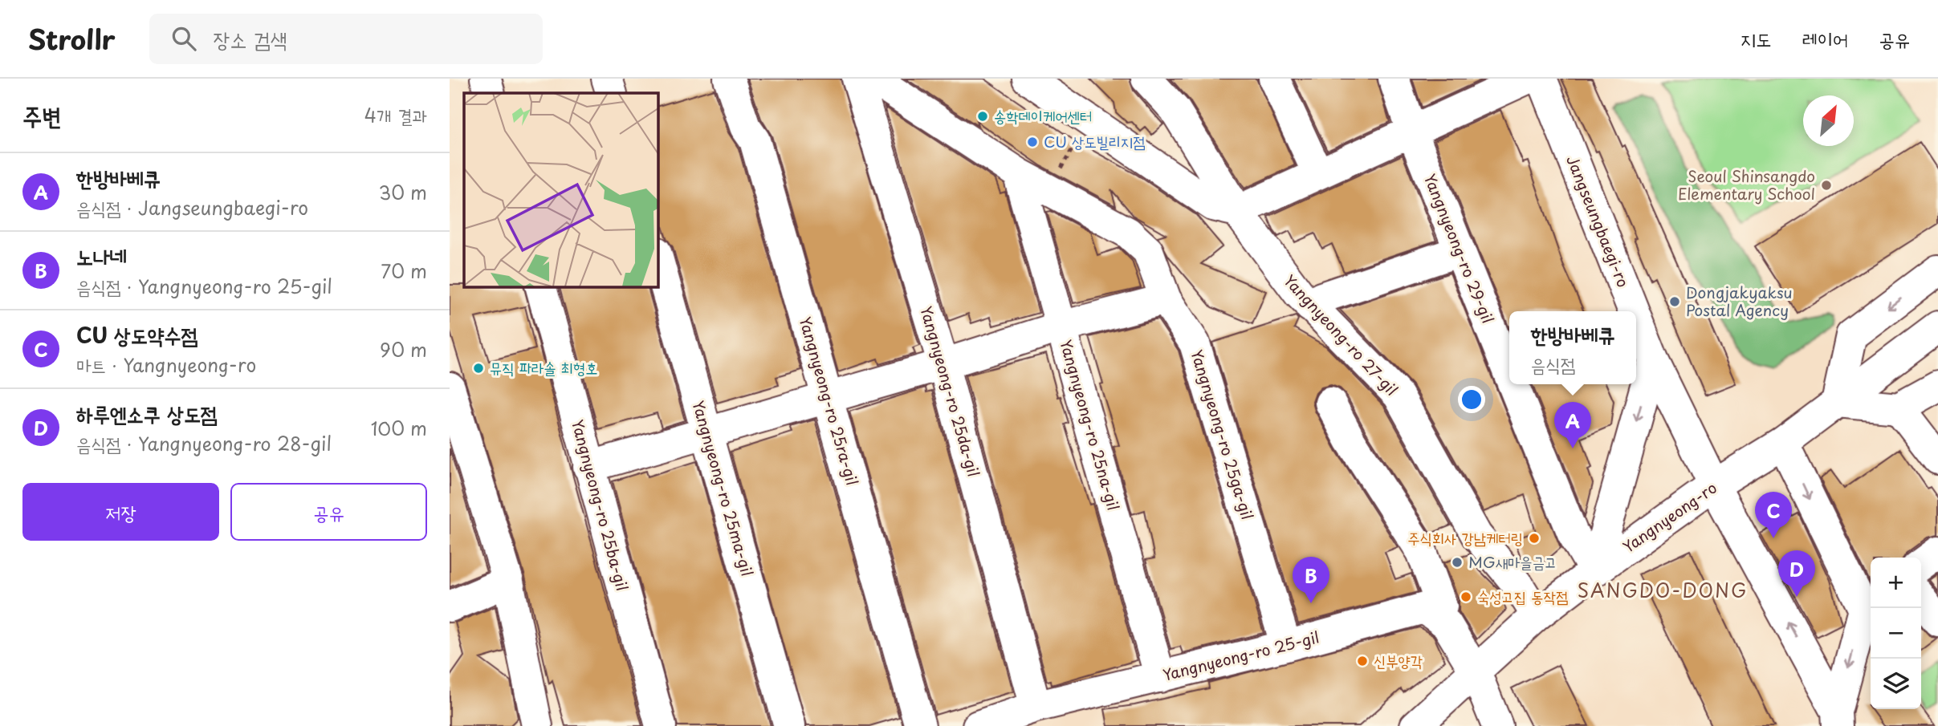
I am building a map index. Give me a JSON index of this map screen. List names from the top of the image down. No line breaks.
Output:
{"streets":{"street":["Jangseungbaegi-ro","Yangnyeong-ro 29-gil","Yangnyeong-ro 27-gil","Yangnyeong-ro 25da-gil","Yangnyeong-ro 25ra-gil","Yangnyeong-ro 25na-gil","Yangnyeong-ro 25ga-gil","Yangnyeong-ro 25ma-gil","Yangnyeong-ro 25ba-gil","Yangnyeong-ro","Yangnyeong-ro 25-gil"]},"crossings":[["Jangseungbaegi-ro","Yangnyeong-ro"],["Yangnyeong-ro 29-gil","Yangnyeong-ro"],["Yangnyeong-ro 27-gil","Yangnyeong-ro"],["Yangnyeong-ro 25da-gil","Yangnyeong-ro 25-gil"],["Yangnyeong-ro 25na-gil","Yangnyeong-ro 25ga-gil"],["Yangnyeong-ro 25na-gil","Yangnyeong-ro 25-gil"],["Yangnyeong-ro 25ga-gil","Yangnyeong-ro 25-gil"]],"districts":["SANGDO-DONG"],"places":["송학데이케어센터","CU 상도빌리지점","Seoul Shinsangdo Elementary School","Dongjakyaksu Postal Agency","뮤직 파라솔 최형호","주식회사 강남케터링","MG새마을금고","숙성고집 동작점","신부양각"],"north":"top right","page":{"header":"Strollr","search":"장소 검색","nav":["지도","레이어","공유"],"heading":["주변","4개 결과"],"list":[{"mark":"A","name":"한방바베큐","note":"음식점 · Jangseungbaegi-ro","value":"30 m"},{"mark":"B","name":"노나네","note":"음식점 · Yangnyeong-ro 25-gil","value":"70 m"},{"mark":"C","name":"CU 상도약수점","note":"마트 · Yangnyeong-ro","value":"90 m"},{"mark":"D","name":"하루엔소쿠 상도점","note":"음식점 · Yangnyeong-ro 28-gil","value":"100 m"}],"popup":["한방바베큐","음식점"],"pins":["A","C","D","B"],"buttons":["저장","공유"],"map_buttons":["+","−"]}}
